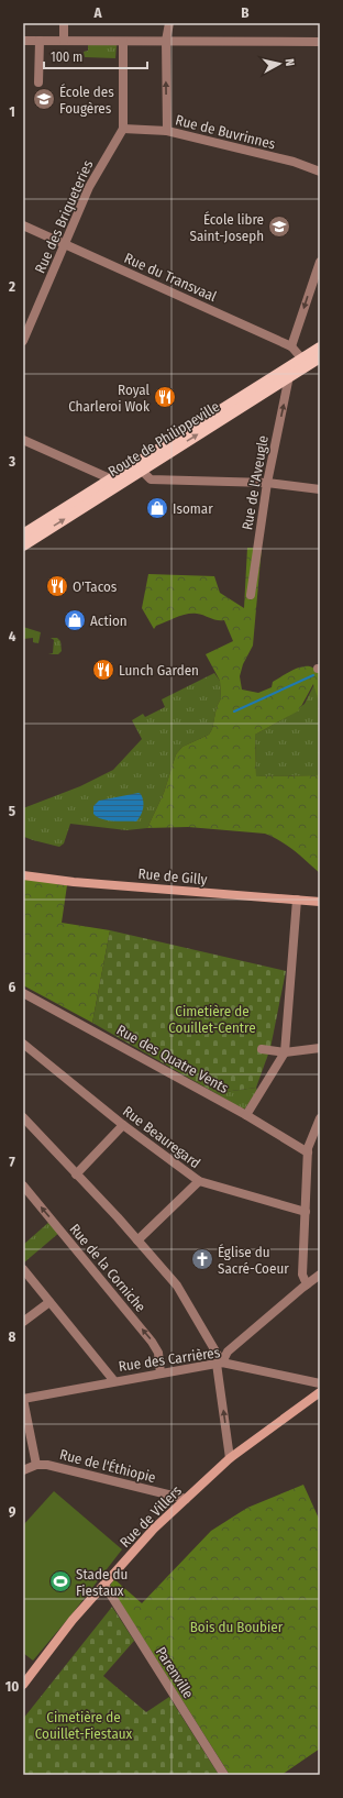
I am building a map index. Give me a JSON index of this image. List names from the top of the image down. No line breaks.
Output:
{"streets":{"main road":["Route de Philippeville"],"street":["Rue de Buvrinnes","Rue des Briqueteries","Rue du Transvaal","Rue de l'Aveugle","Rue de Gilly","Rue des Quatre Vents","Rue Beauregard","Rue de la Corniche","Rue des Carrières","Rue de l'Éthiopie","Rue de Villers","Parenville"]},"crossings":[["Rue de Buvrinnes","Rue des Briqueteries"],["Rue des Briqueteries","Rue du Transvaal"],["Rue du Transvaal","Route de Philippeville"],["Route de Philippeville","Rue de l'Aveugle"],["Rue de la Corniche","Rue des Carrières"],["Rue de l'Éthiopie","Rue de Villers"],["Rue de Villers","Parenville"]],"one_way":["Rue de l'Aveugle"],"parks":["Cimetière de Couillet-Centre","Bois du Boubier","Cimetière de Couillet-Fiestaux"],"places":{"school or university":["École des Fougères","École libre Saint-Joseph"],"restaurant":["Royal Charleroi Wok","O'Tacos","Lunch Garden"],"shop":["Isomar","Action"],"church":["Église du Sacré-Coeur"],"sports":["Stade du Fiestaux"]},"scale_bar":"100 m","north":"right","grid":{"columns":["A","B"],"rows":["1","2","3","4","5","6","7","8","9","10"]}}
